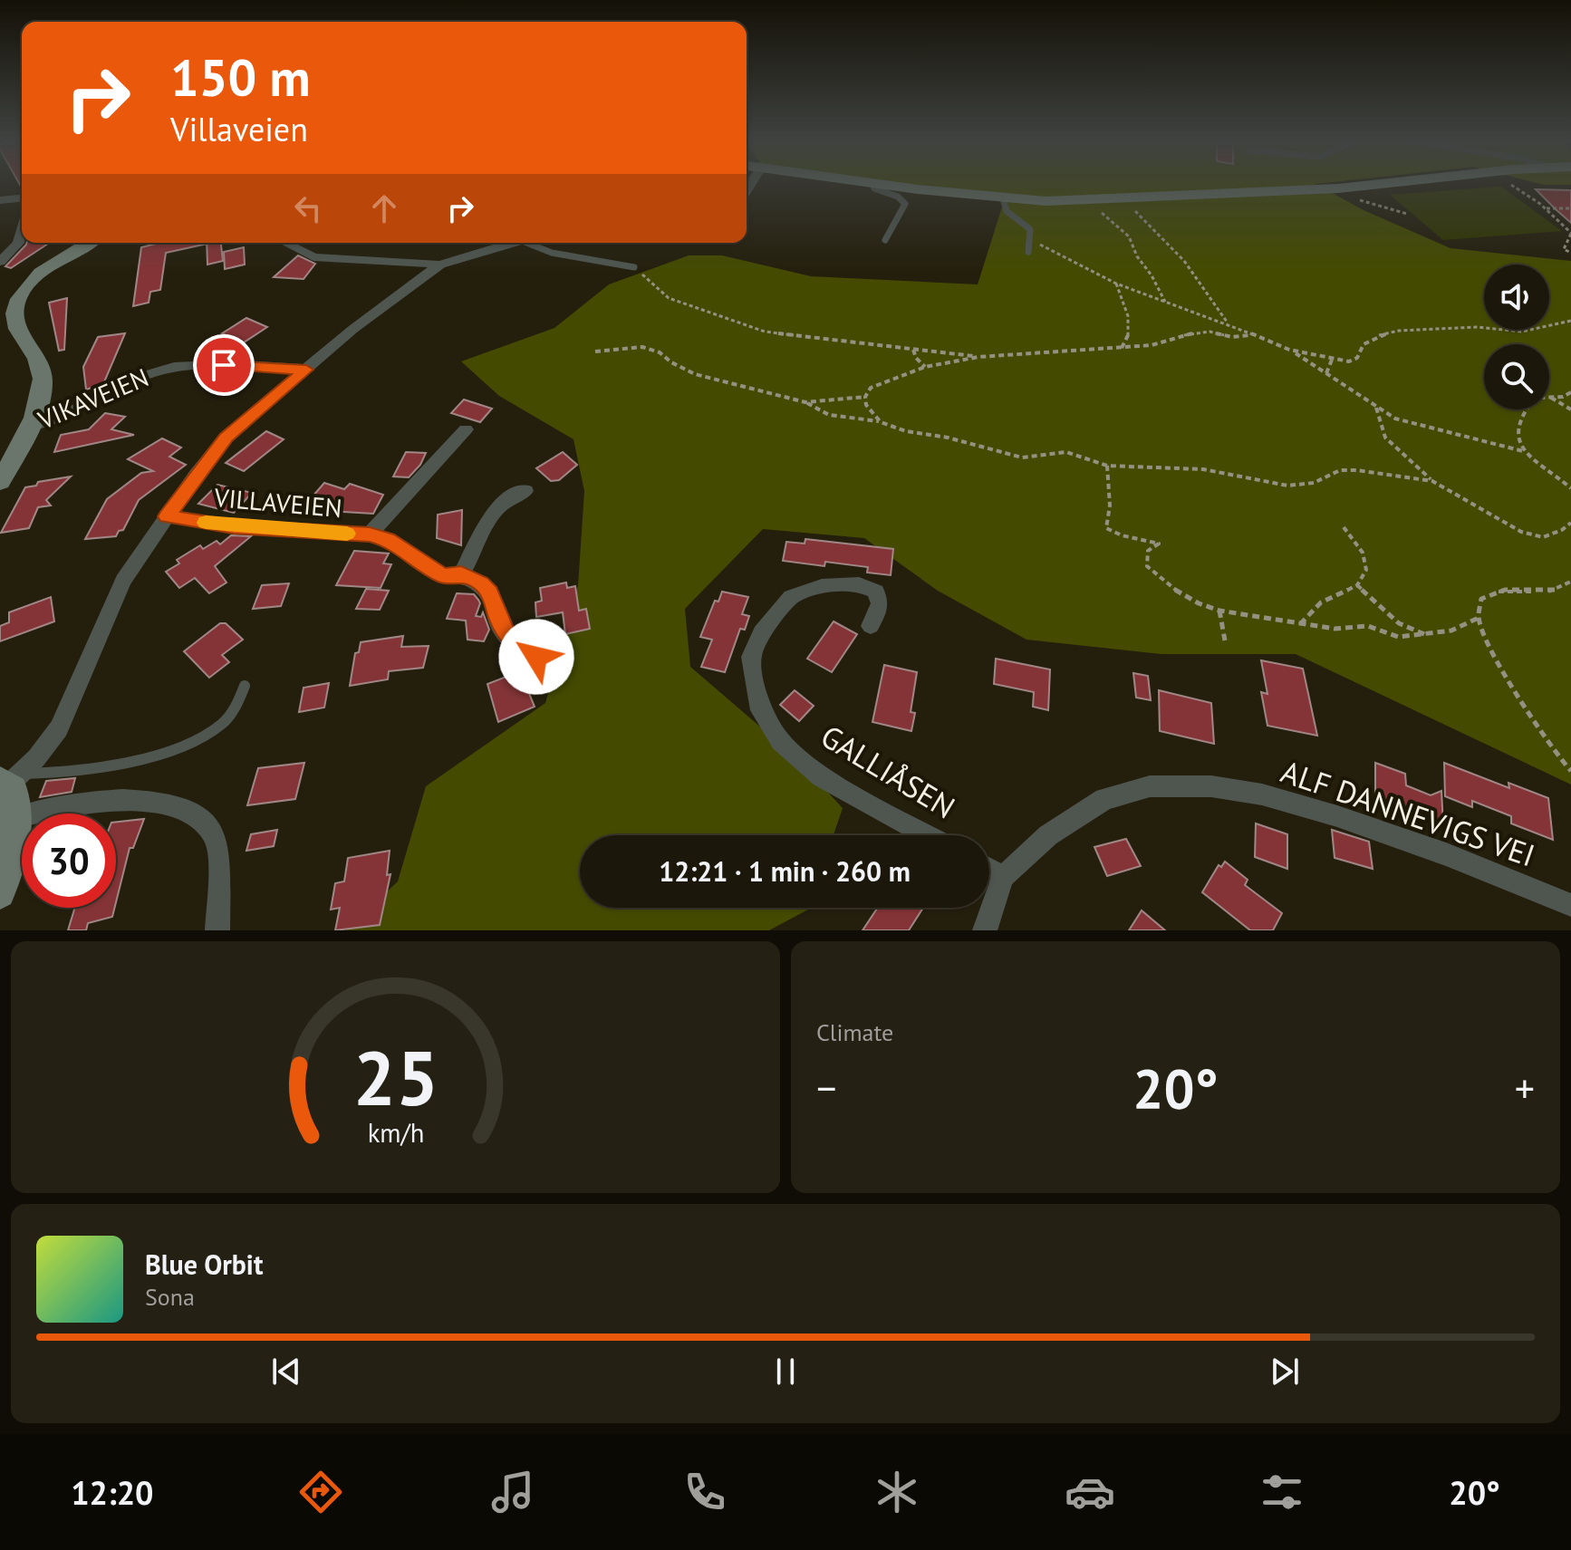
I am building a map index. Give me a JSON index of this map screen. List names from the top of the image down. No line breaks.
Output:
{"streets":{"main road":["VIKAVEIEN"],"street":["VILLAVEIEN","GALLIÅSEN","ALF DANNEVIGS VEI"]},"crossings":[["VIKAVEIEN","VILLAVEIEN"]],"page":{"turn":["150 m","Villaveien"],"limit":"30","trip":"12:21 · 1 min · 260 m","tile":"Climate","heat":["−","20°","+"],"song":["Blue Orbit","Sona"],"tabs":["12:20","20°"],"gauge":["25","km/h"]}}
